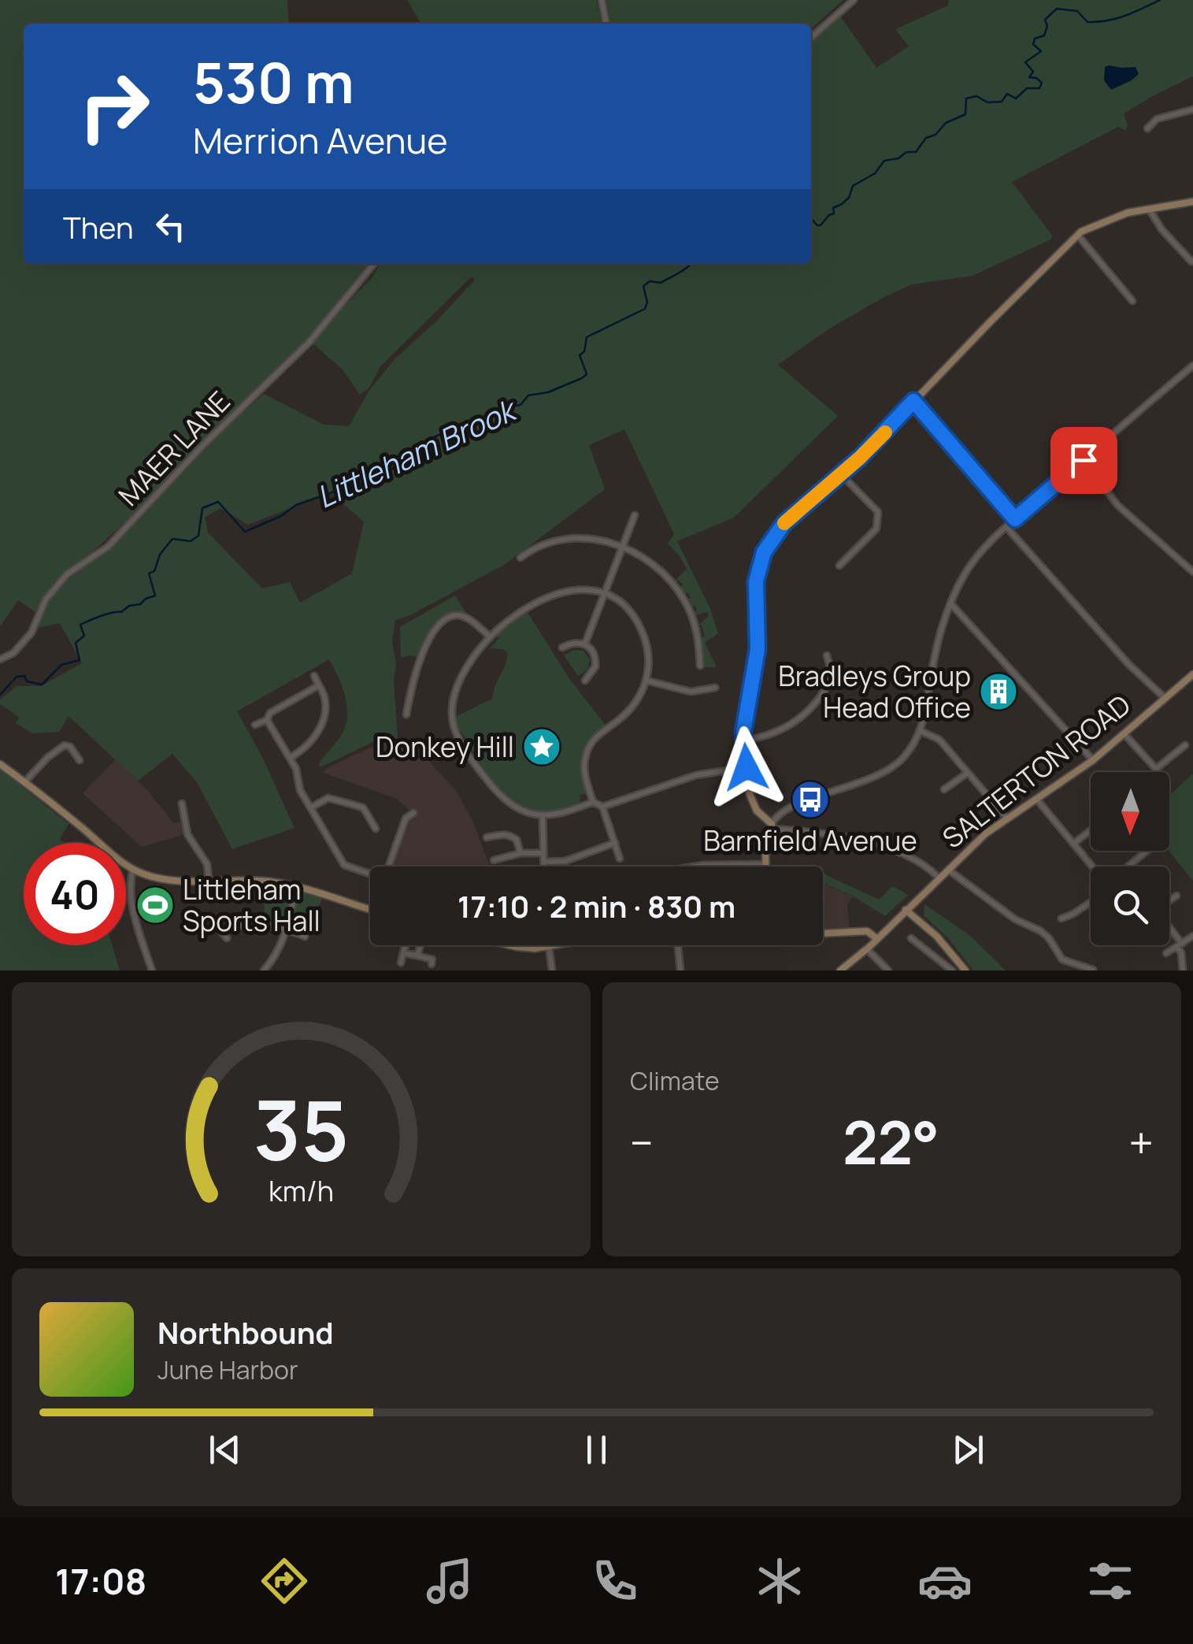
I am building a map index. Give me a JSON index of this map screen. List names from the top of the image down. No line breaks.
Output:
{"streets":{"street":["MAER LANE","SALTERTON ROAD"]},"water":["Littleham Brook"],"places":{"building":["Bradleys Group Head Office"],"place":["Donkey Hill"],"bus stop":["Barnfield Avenue"],"sports":["Littleham Sports Hall"]},"north":"bottom","page":{"turn":["530 m","Merrion Avenue"],"then":"Then","limit":"40","trip":"17:10 · 2 min · 830 m","tile":"Climate","heat":["−","22°","+"],"song":["Northbound","June Harbor"],"tabs":"17:08","gauge":["35","km/h"]}}
